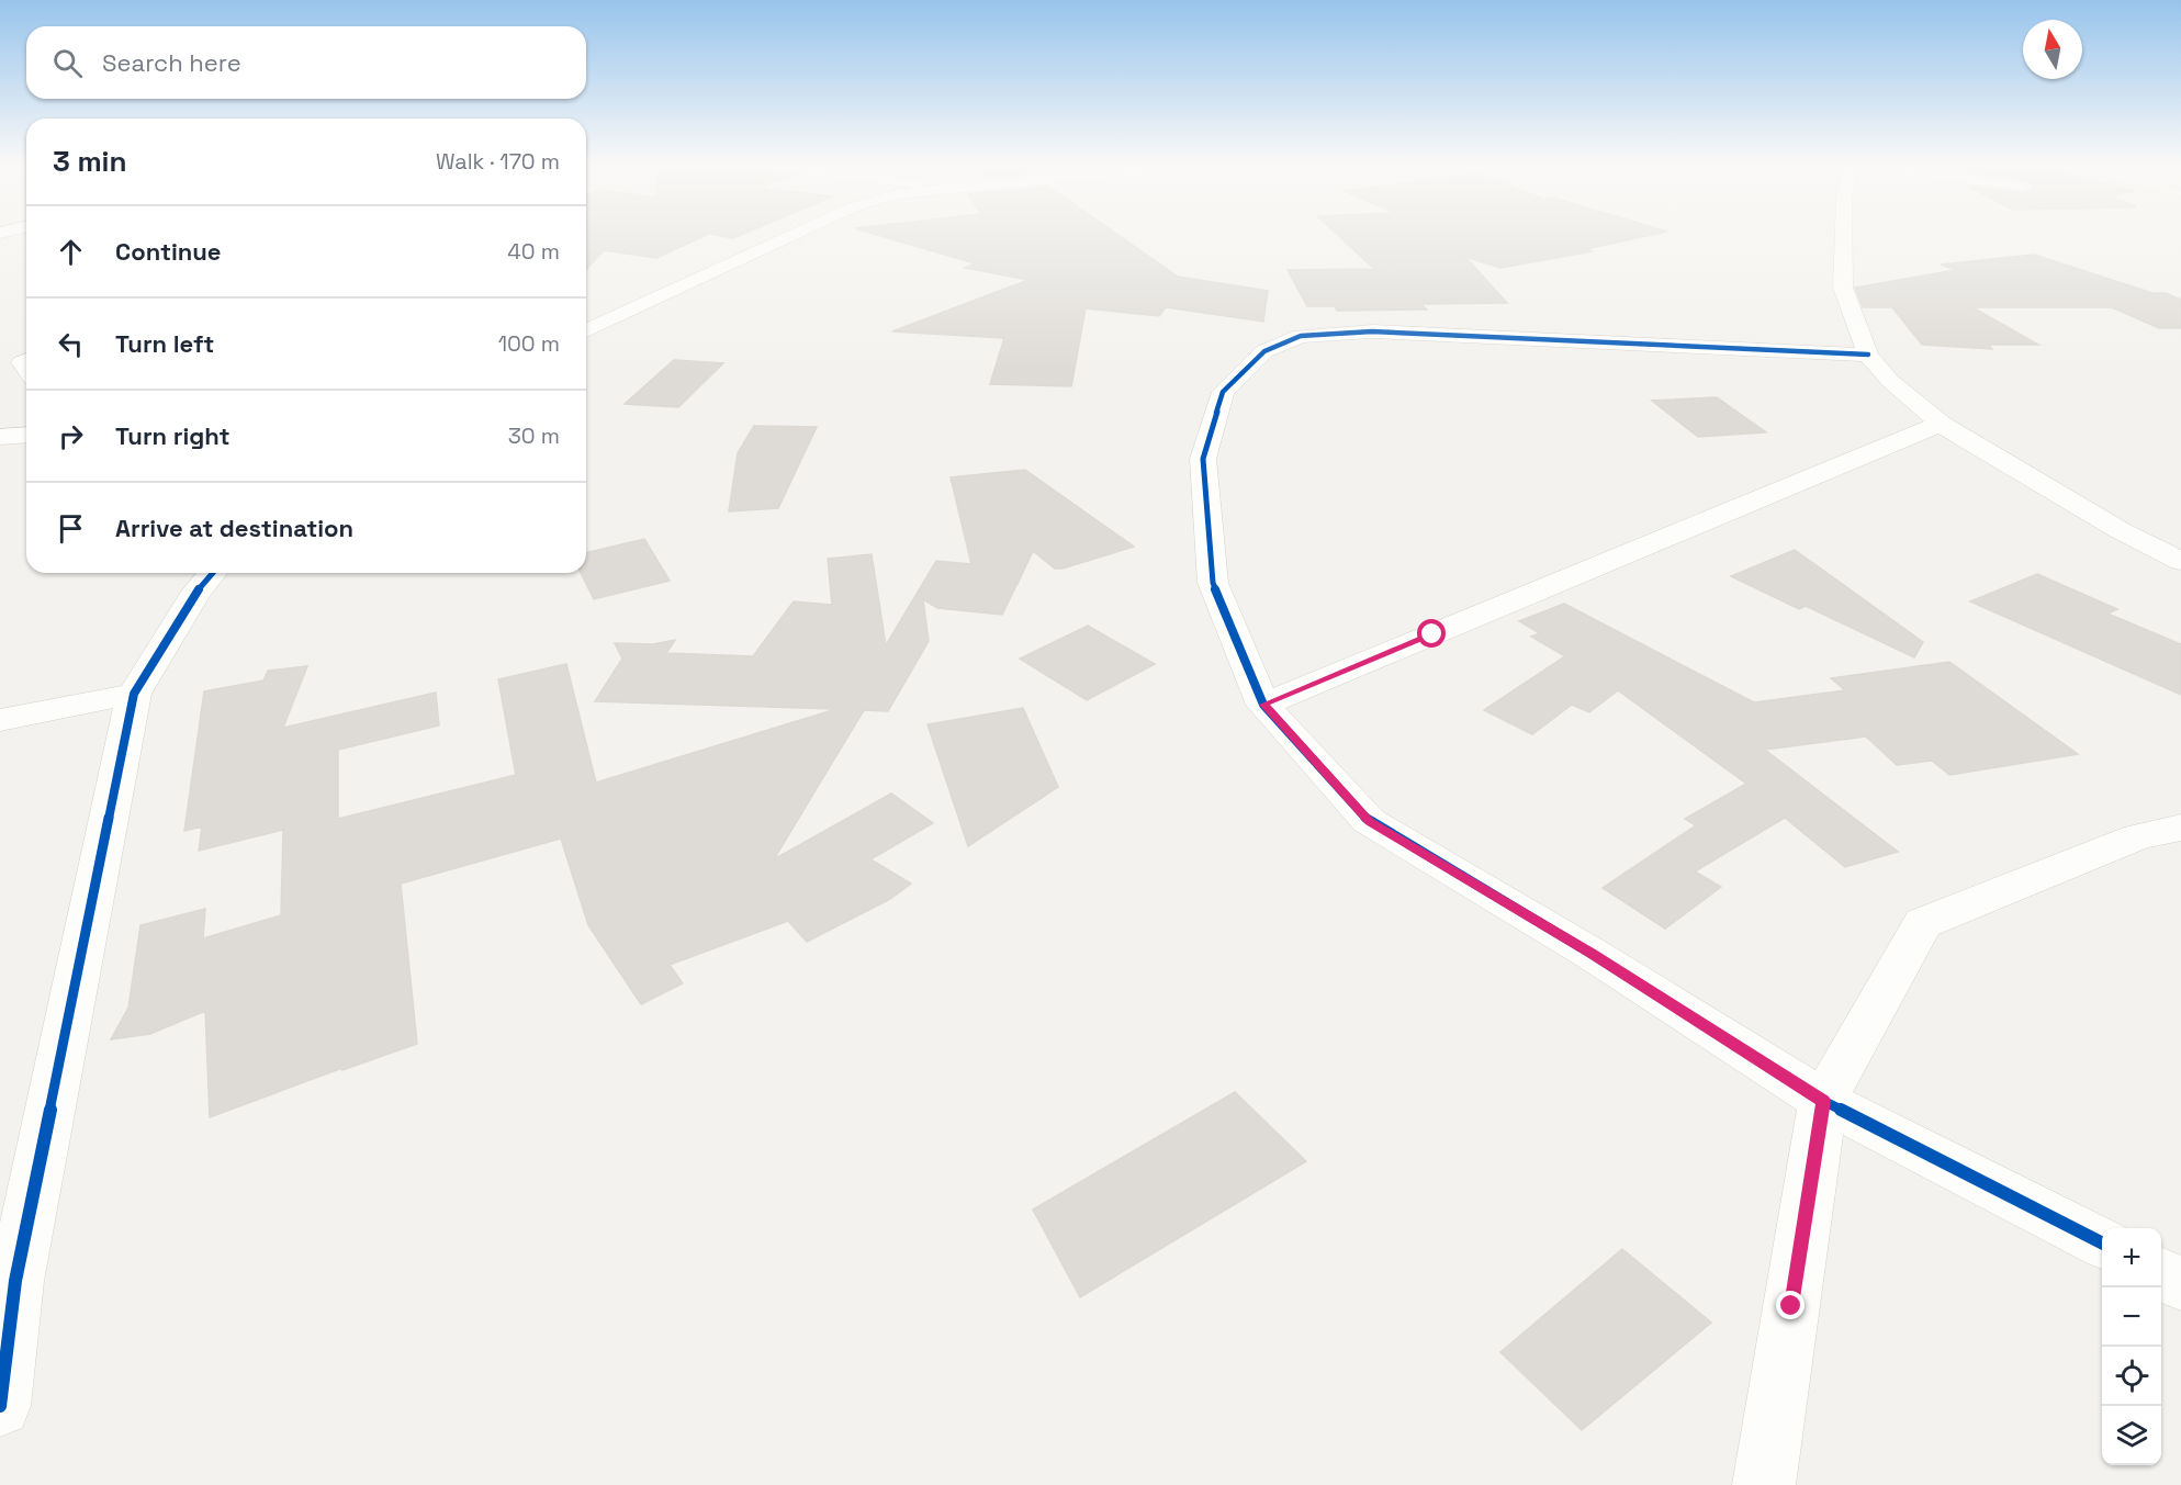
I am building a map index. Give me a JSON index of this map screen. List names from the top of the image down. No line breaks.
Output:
{"north":"top","page":{"search":"Search here","heading":["3 min","Walk · 170 m"],"list":[["Continue","40 m"],["Turn left","100 m"],["Turn right","30 m"],"Arrive at destination"],"map_buttons":["+","−"]}}
